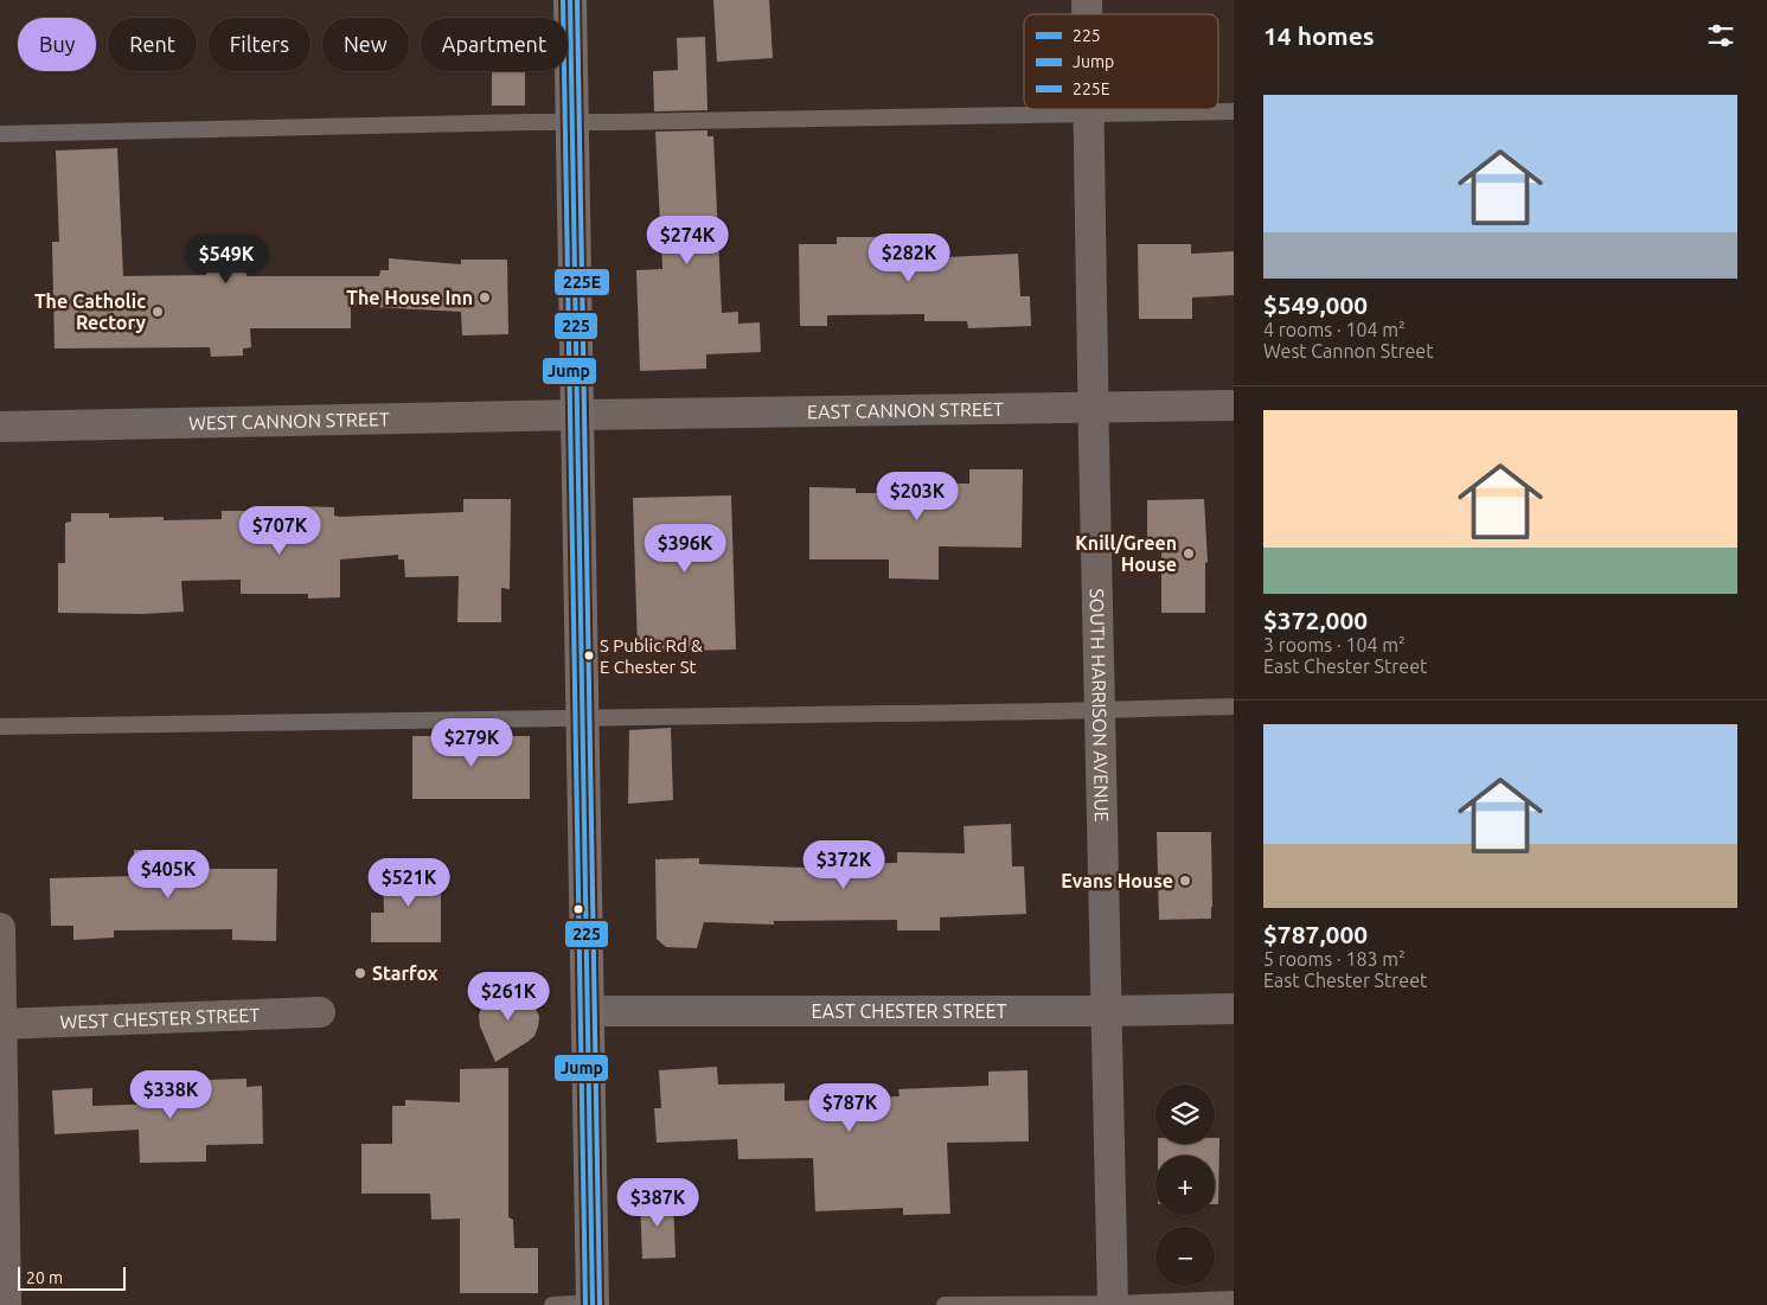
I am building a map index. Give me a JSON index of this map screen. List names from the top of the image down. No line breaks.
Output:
{"streets":{"street":["EAST CANNON STREET","WEST CANNON STREET","SOUTH HARRISON AVENUE","EAST CHESTER STREET","WEST CHESTER STREET"]},"crossings":[["EAST CANNON STREET","WEST CANNON STREET"],["EAST CANNON STREET","SOUTH HARRISON AVENUE"],["SOUTH HARRISON AVENUE","EAST CHESTER STREET"]],"places":["The House Inn","The Catholic Rectory","Knill/Green House","S Public Rd & E Chester St","Evans House","Starfox"],"lines":["transit line 225","transit line Jump","transit line 225E"],"legend":["225","Jump","225E"],"scale_bar":"20 m","page":{"heading":"14 homes","chip":["Buy","Rent","Filters","New","Apartment"],"list":[{"name":"$549,000","note":"4 rooms · 104 m² · West Cannon Street"},{"name":"$372,000","note":"3 rooms · 104 m² · East Chester Street"},{"name":"$787,000","note":"5 rooms · 183 m² · East Chester Street"}],"price":["$274K","$282K","$549K","$203K","$707K","$396K","$279K","$372K","$405K","$521K","$261K","$338K","$787K","$387K"],"map_buttons":["+","−"],"scale":"20 m"}}
